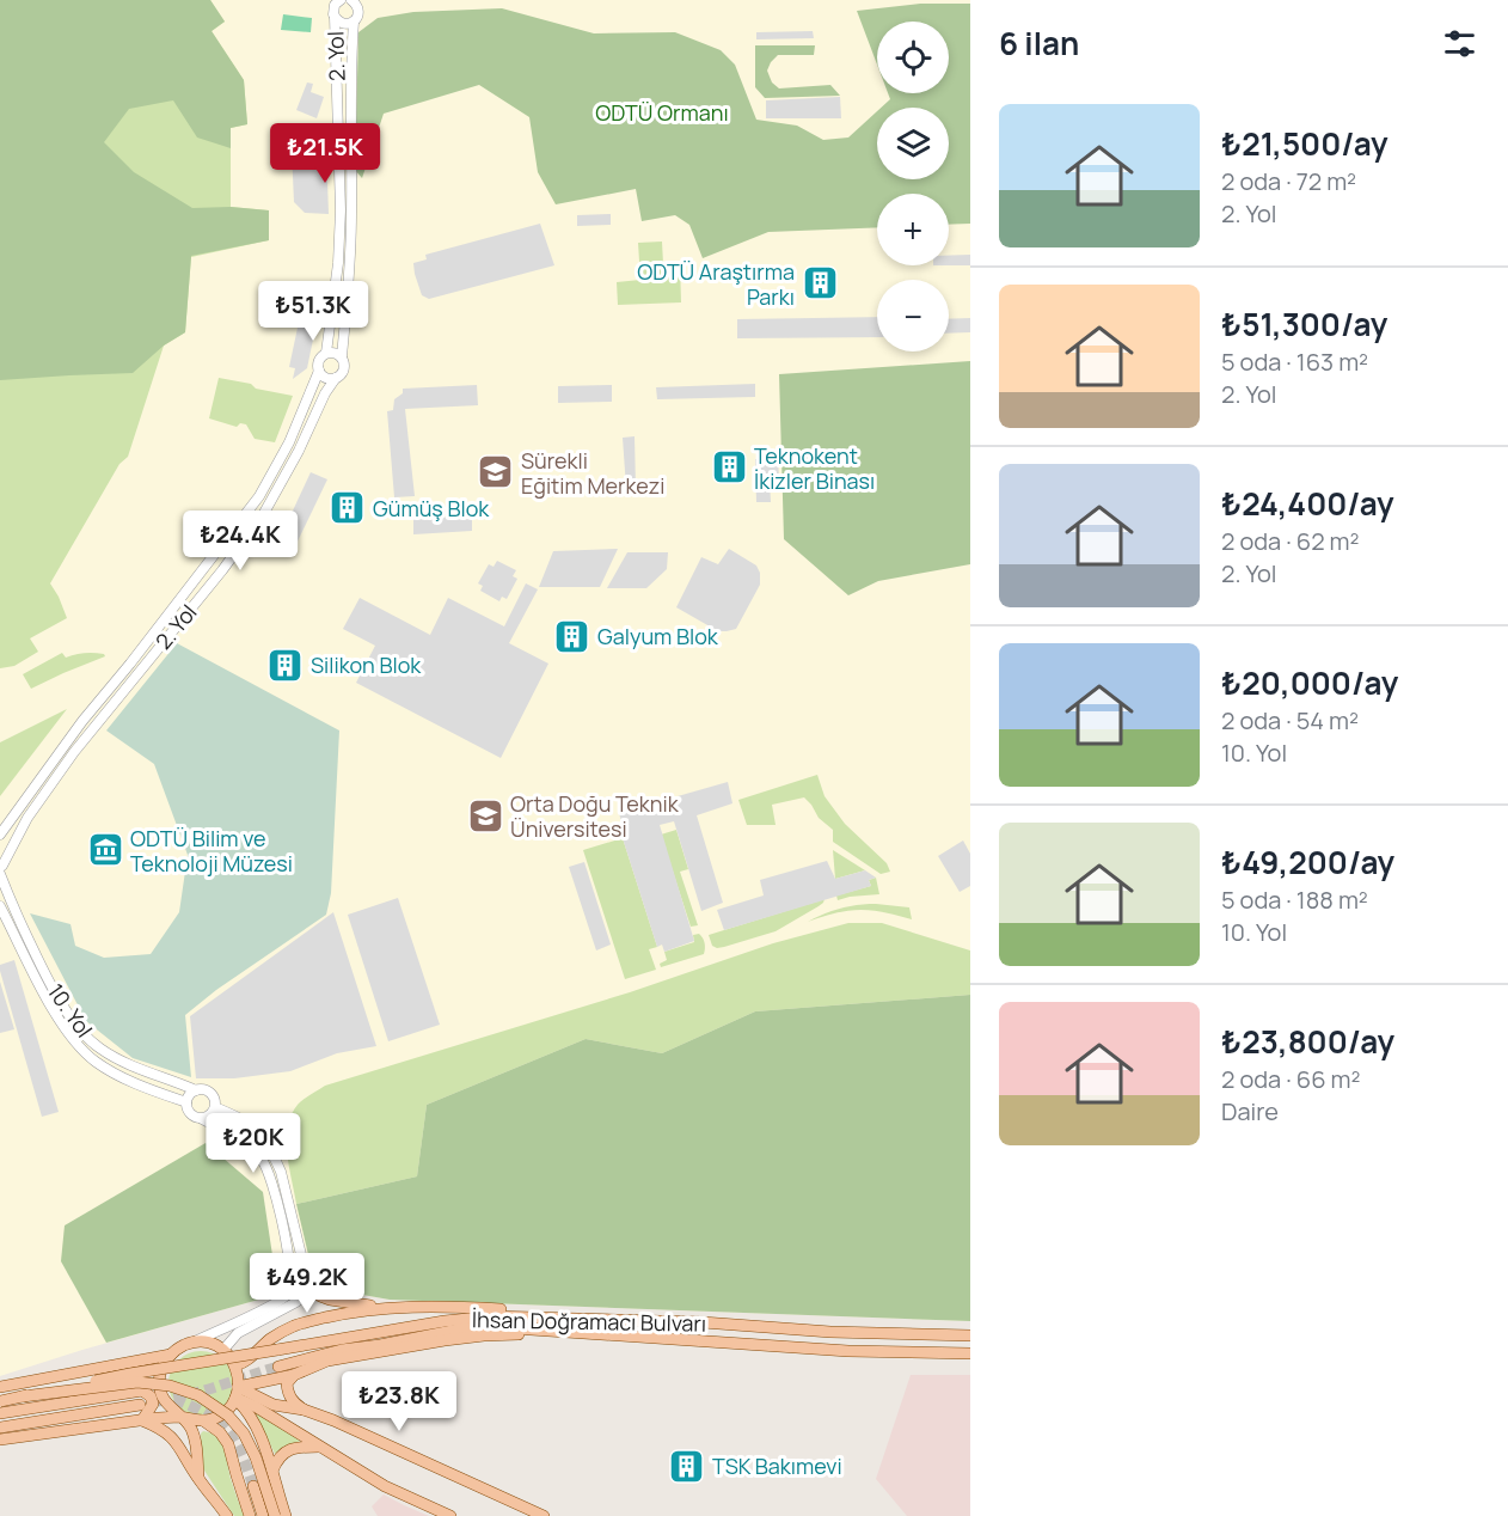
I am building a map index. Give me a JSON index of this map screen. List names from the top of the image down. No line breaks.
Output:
{"streets":{"main road":["İhsan Doğramacı Bulvarı"],"street":["2. Yol","10. Yol"]},"crossings":[["2. Yol","10. Yol"]],"parks":["ODTÜ Ormanı"],"places":{"building":["ODTÜ Araştırma Parkı","Teknokent İkizler Binası","Gümüş Blok","Galyum Blok","Silikon Blok","TSK Bakımevi"],"school or university":["Sürekli Eğitim Merkezi","Orta Doğu Teknik Üniversitesi"],"museum":["ODTÜ Bilim ve Teknoloji Müzesi"]},"page":{"heading":"6 ilan","map_buttons":["+","−"],"list":[{"name":"₺21,500/ay","note":"2 oda · 72 m² · 2. Yol"},{"name":"₺51,300/ay","note":"5 oda · 163 m² · 2. Yol"},{"name":"₺24,400/ay","note":"2 oda · 62 m² · 2. Yol"},{"name":"₺20,000/ay","note":"2 oda · 54 m² · 10. Yol"},{"name":"₺49,200/ay","note":"5 oda · 188 m² · 10. Yol"},{"name":"₺23,800/ay","note":"2 oda · 66 m² · Daire"}],"price":["₺21.5K","₺51.3K","₺24.4K","₺20K","₺49.2K","₺23.8K"]}}
